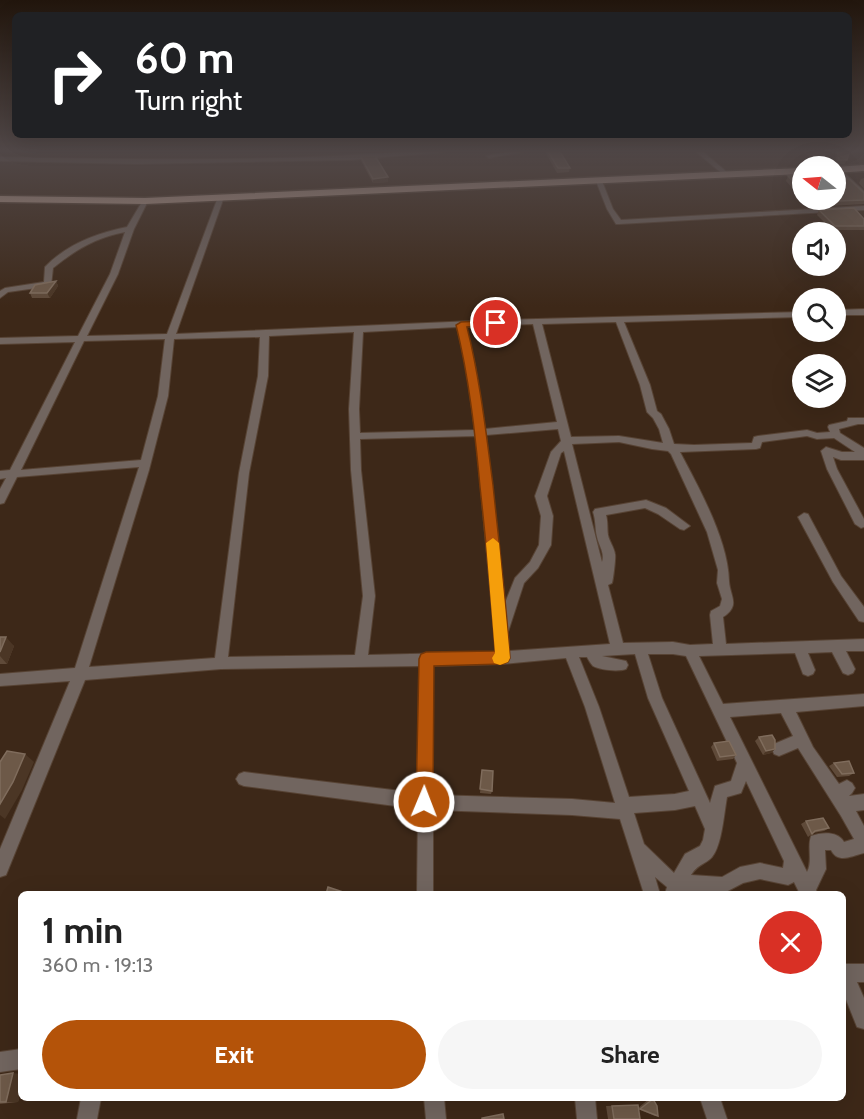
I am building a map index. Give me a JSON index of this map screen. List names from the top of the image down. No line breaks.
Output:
{"north":"left","page":{"turn":["60 m","Turn right"],"heading":["1 min","360 m · 19:13"],"buttons":["Exit","Share"]}}
